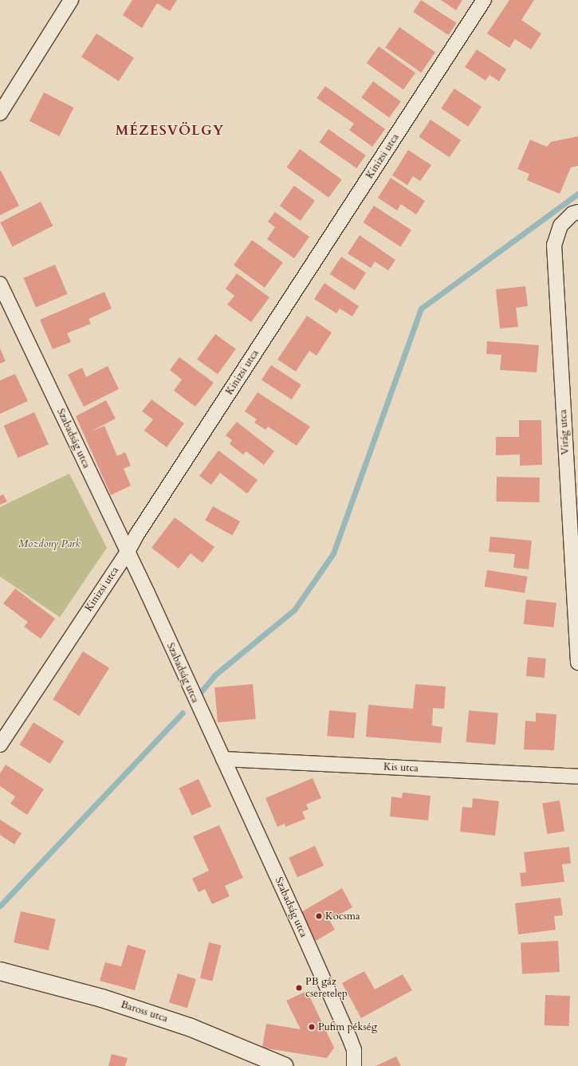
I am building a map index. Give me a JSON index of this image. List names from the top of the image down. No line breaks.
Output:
{"streets":{"street":["Kinizsi utca","Virág utca","Szabadság utca","Kis utca","Baross utca"]},"crossings":[["Kinizsi utca","Szabadság utca"],["Szabadság utca","Kis utca"]],"districts":["MÉZESVÖLGY"],"parks":["Mozdony Park"],"places":["Kocsma","PB gáz cseretelep","Pufim pékség"]}
